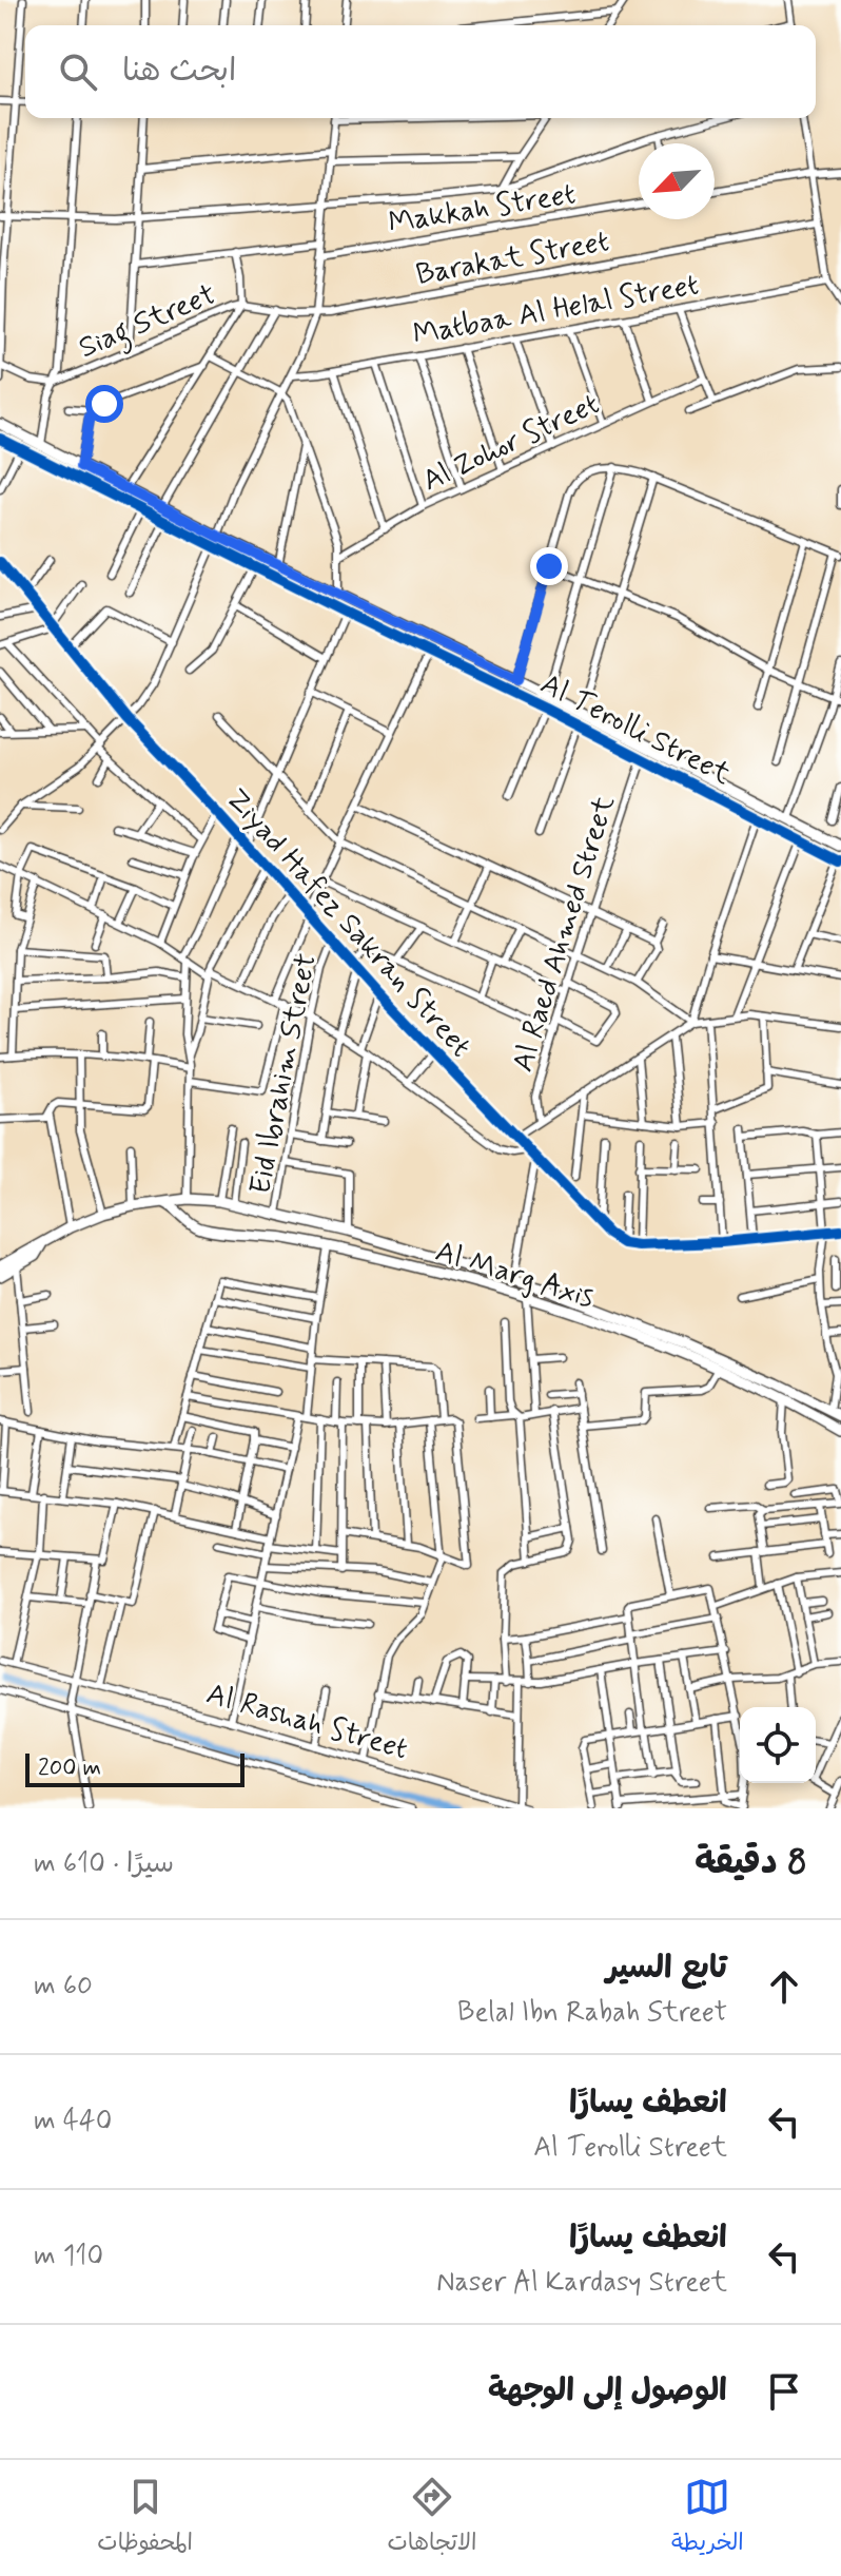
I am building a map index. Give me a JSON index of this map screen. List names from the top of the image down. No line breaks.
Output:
{"streets":{"street":["Makkah Street","Barakat Street","Matbaa Al Helal Street","Siag Street","Al Zohor Street","Al Terolli Street","Ziyad Hafez Sakran Street","Al Raed Ahmed Street","Eid Ibrahim Street","Al Marg Axis","Al Rashah Street"]},"crossings":[["Barakat Street","Siag Street"],["Al Terolli Street","Al Raed Ahmed Street"],["Ziyad Hafez Sakran Street","Eid Ibrahim Street"],["Eid Ibrahim Street","Al Marg Axis"]],"scale_bar":"200 m","north":"bottom left","page":{"search":"ابحث هنا","scale":"200 m","heading":["8 دقيقة","سيرًا · 610 m"],"list":[["تابع السير","Belal Ibn Rabah Street","60 m"],["انعطف يسارًا","Al Terolli Street","440 m"],["انعطف يسارًا","Naser Al Kardasy Street","110 m"],"الوصول إلى الوجهة"],"nav":["الخريطة","الاتجاهات","المحفوظات"]}}
